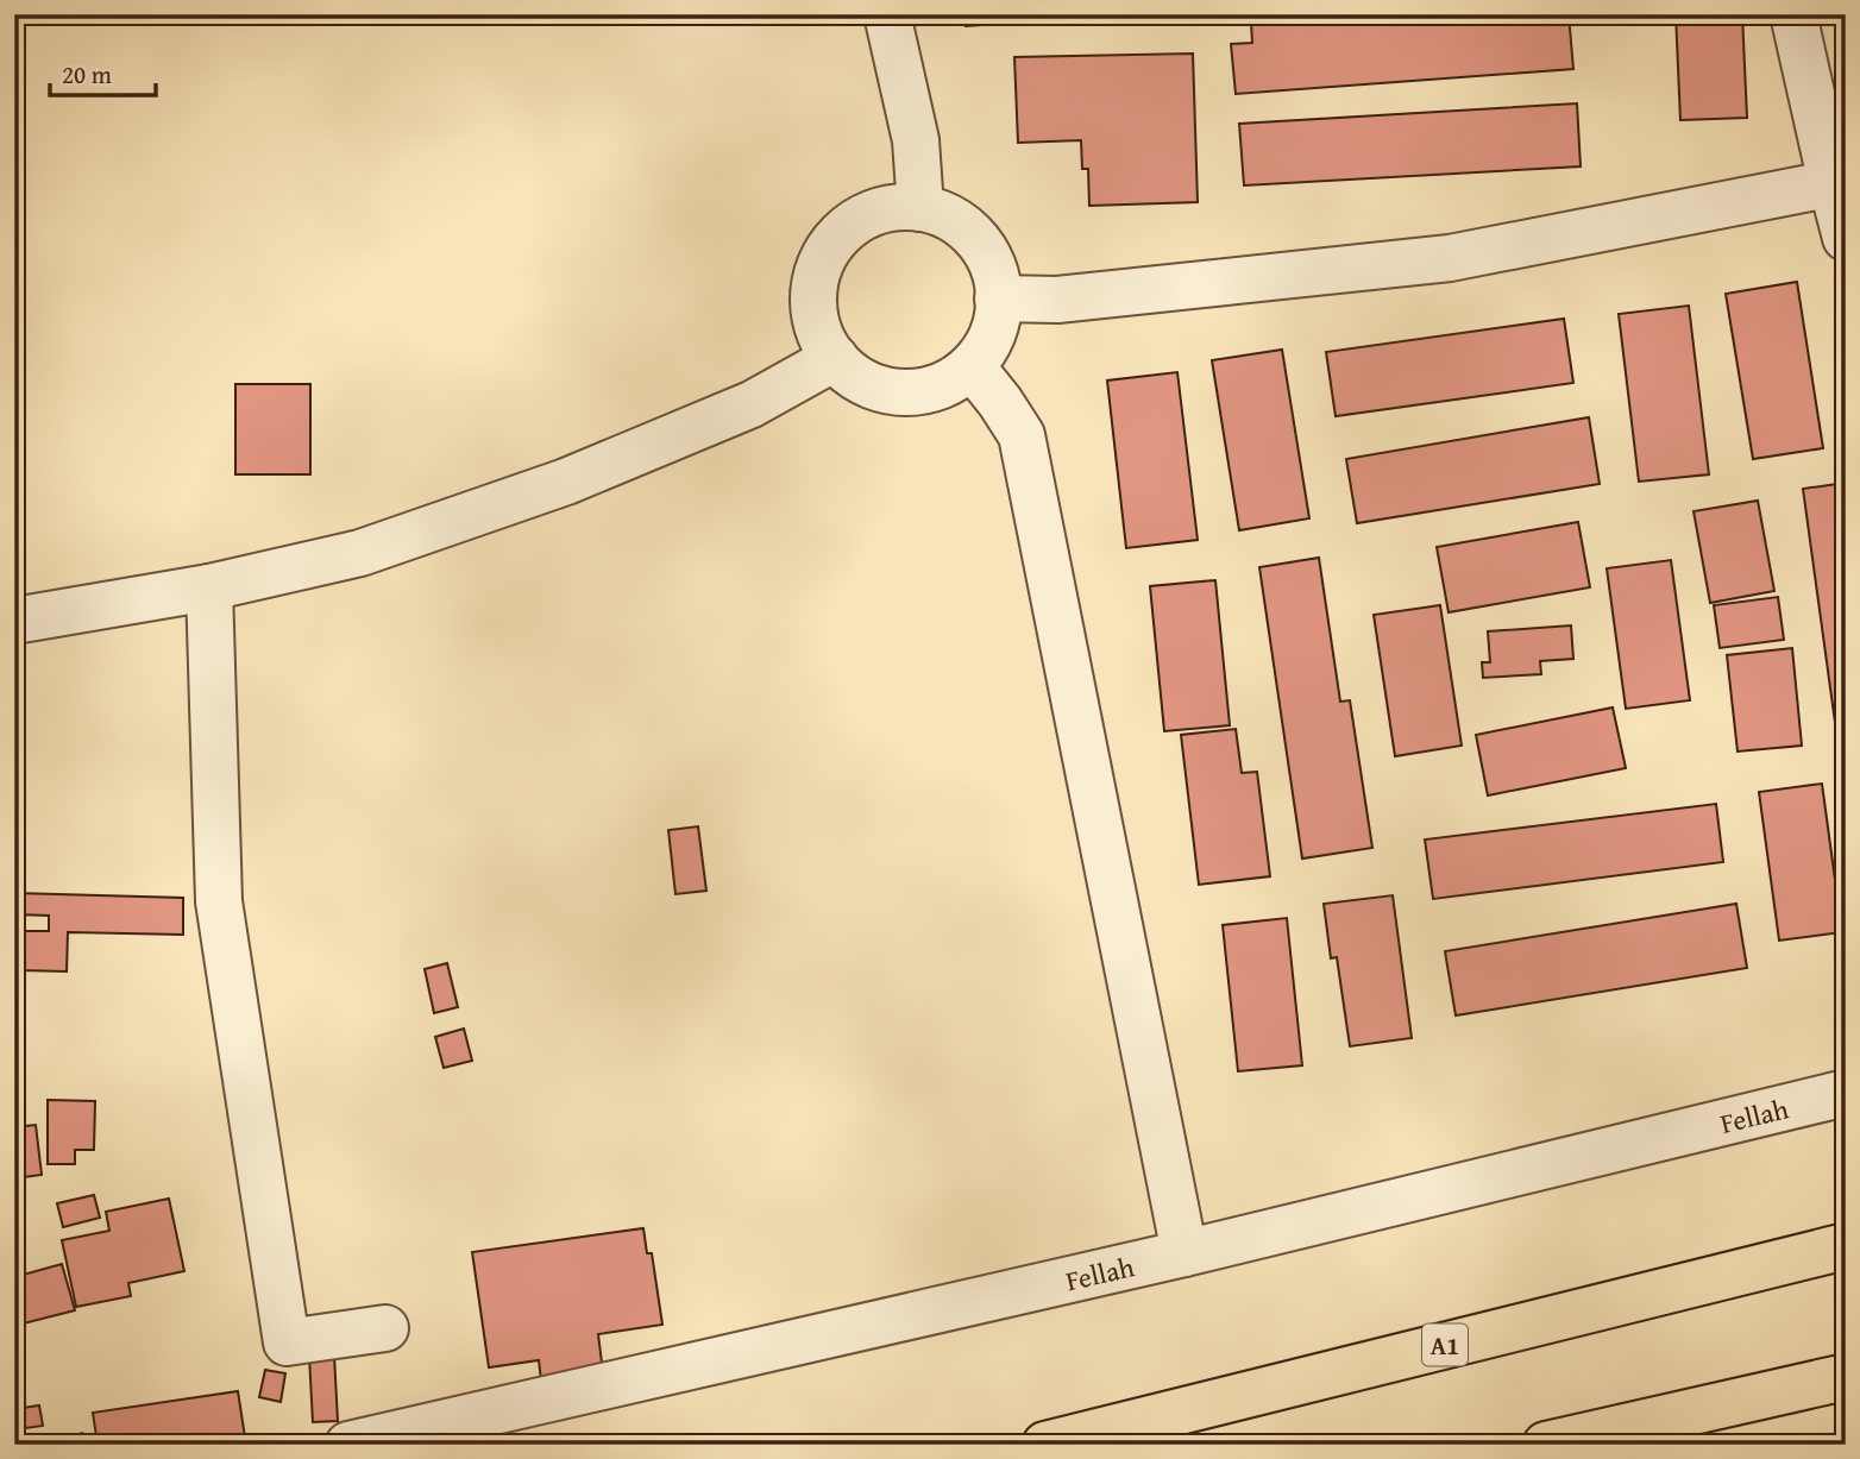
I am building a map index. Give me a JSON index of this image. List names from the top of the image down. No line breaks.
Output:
{"streets":{"highway":["A1"],"street":["Fellah"]},"scale_bar":"20 m"}
